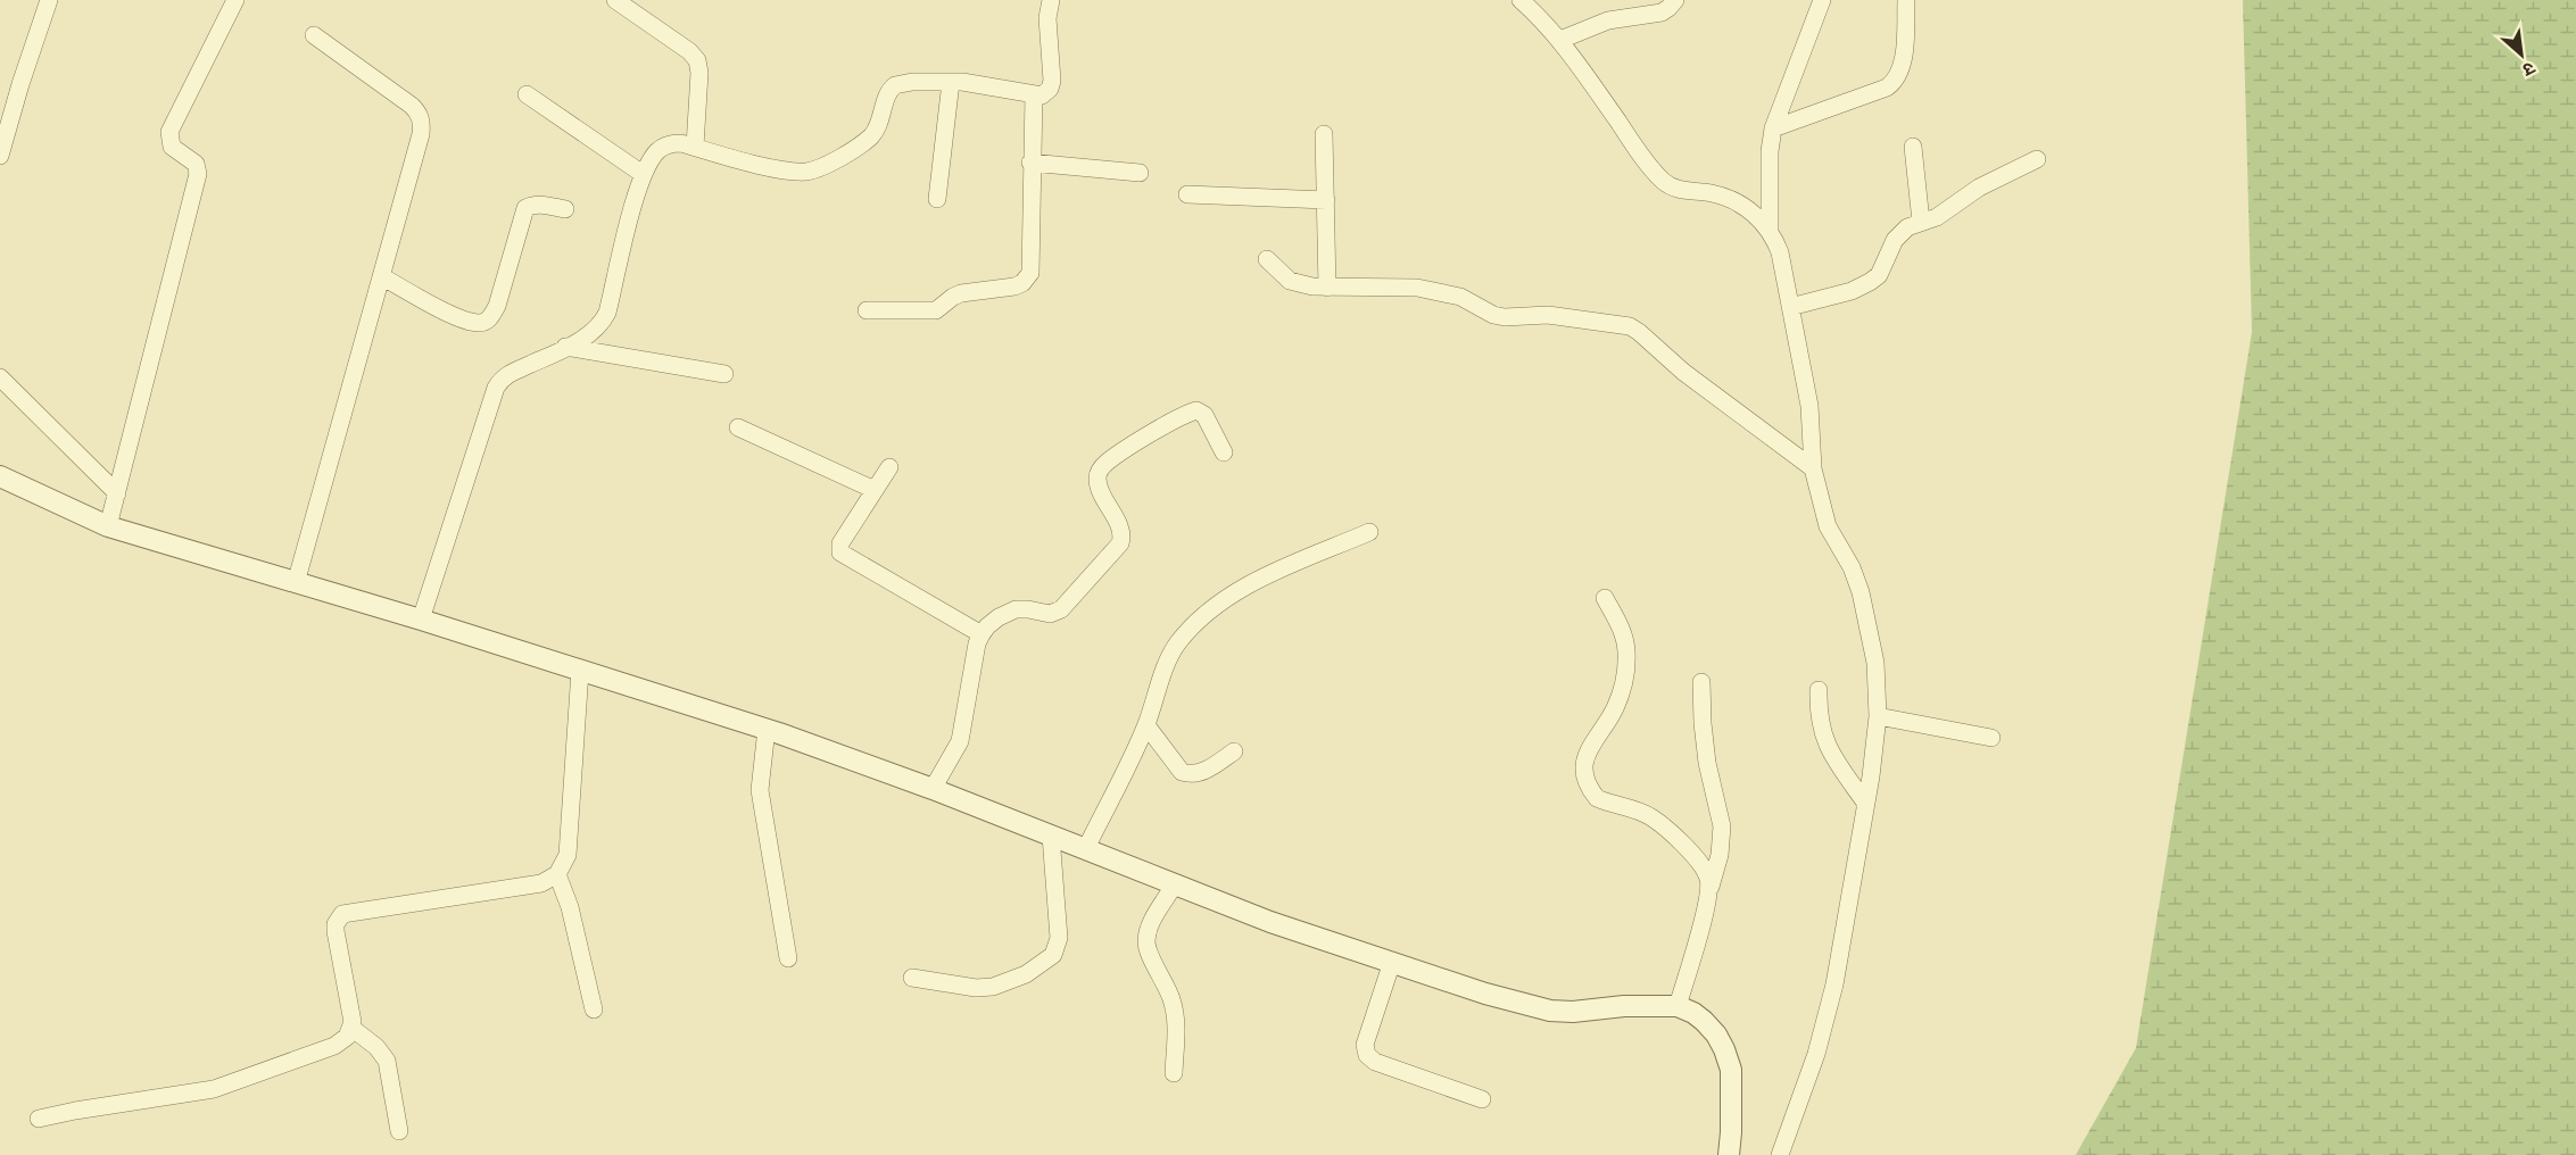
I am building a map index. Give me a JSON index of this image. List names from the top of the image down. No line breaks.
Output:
{"north":"bottom right"}
